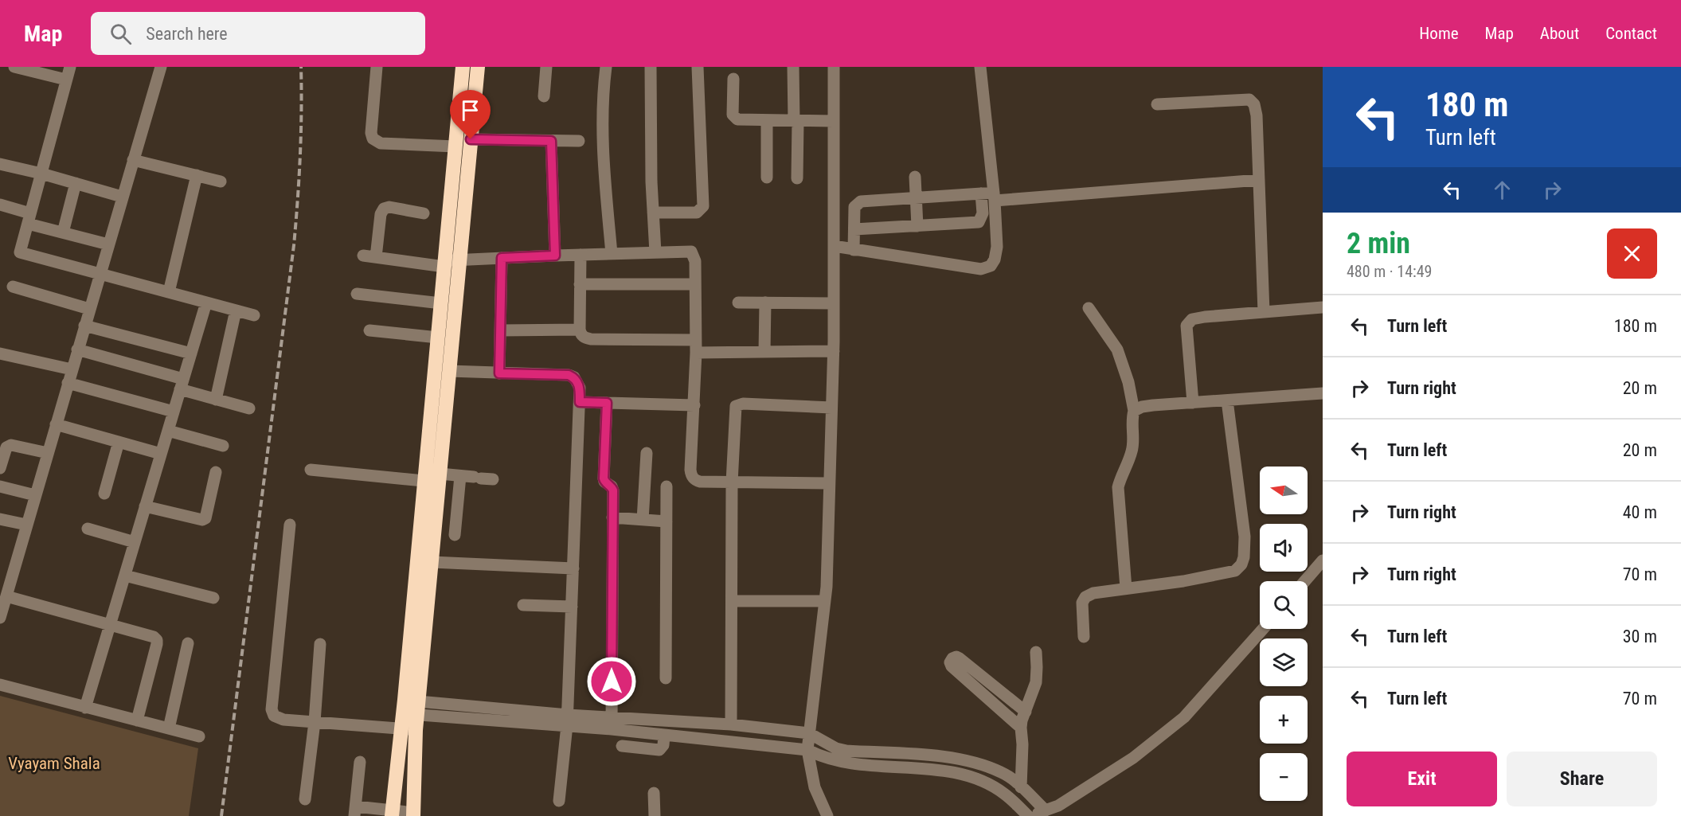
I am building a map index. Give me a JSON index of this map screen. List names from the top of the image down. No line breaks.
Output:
{"parks":["Vyayam Shala"],"north":"left","page":{"header":"Map","search":"Search here","nav":["Home","Map","About","Contact"],"turn":["180 m","Turn left"],"heading":["2 min","480 m · 14:49"],"list":[{"name":"Turn left","value":"180 m"},{"name":"Turn right","value":"20 m"},{"name":"Turn left","value":"20 m"},{"name":"Turn right","value":"40 m"},{"name":"Turn right","value":"70 m"},{"name":"Turn left","value":"30 m"},{"name":"Turn left","value":"70 m"}],"map_buttons":["+","−"],"buttons":["Exit","Share"]}}
